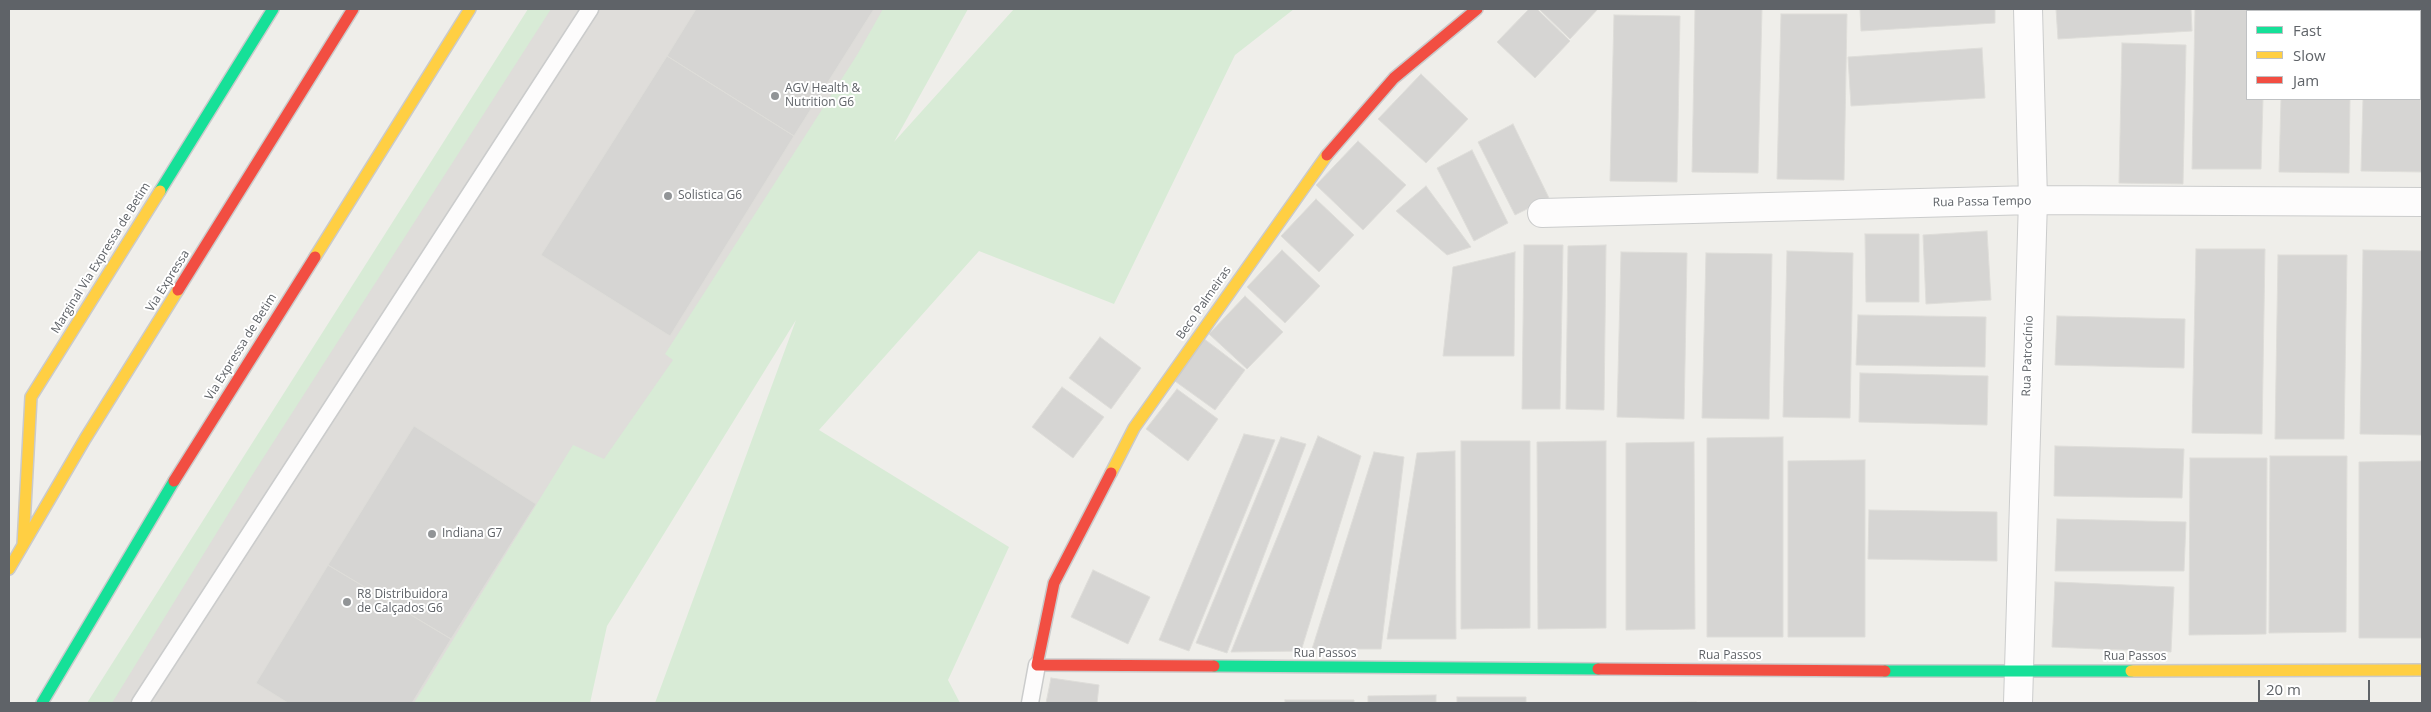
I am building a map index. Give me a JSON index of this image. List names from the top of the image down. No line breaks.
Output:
{"streets":{"main road":["Marginal Via Expressa de Betim","Via Expressa","Beco Palmeiras","Via Expressa de Betim","Rua Passos"],"street":["Rua Passa Tempo","Rua Patrocínio"]},"crossings":[["Rua Passa Tempo","Rua Patrocínio"],["Marginal Via Expressa de Betim","Via Expressa"],["Beco Palmeiras","Rua Passos"],["Rua Patrocínio","Rua Passos"]],"places":["AGV Health & Nutrition G6","Solistica G6","Indiana G7","R8 Distribuidora de Calçados G6"],"legend":["Fast","Slow","Jam"],"scale_bar":"20 m"}
